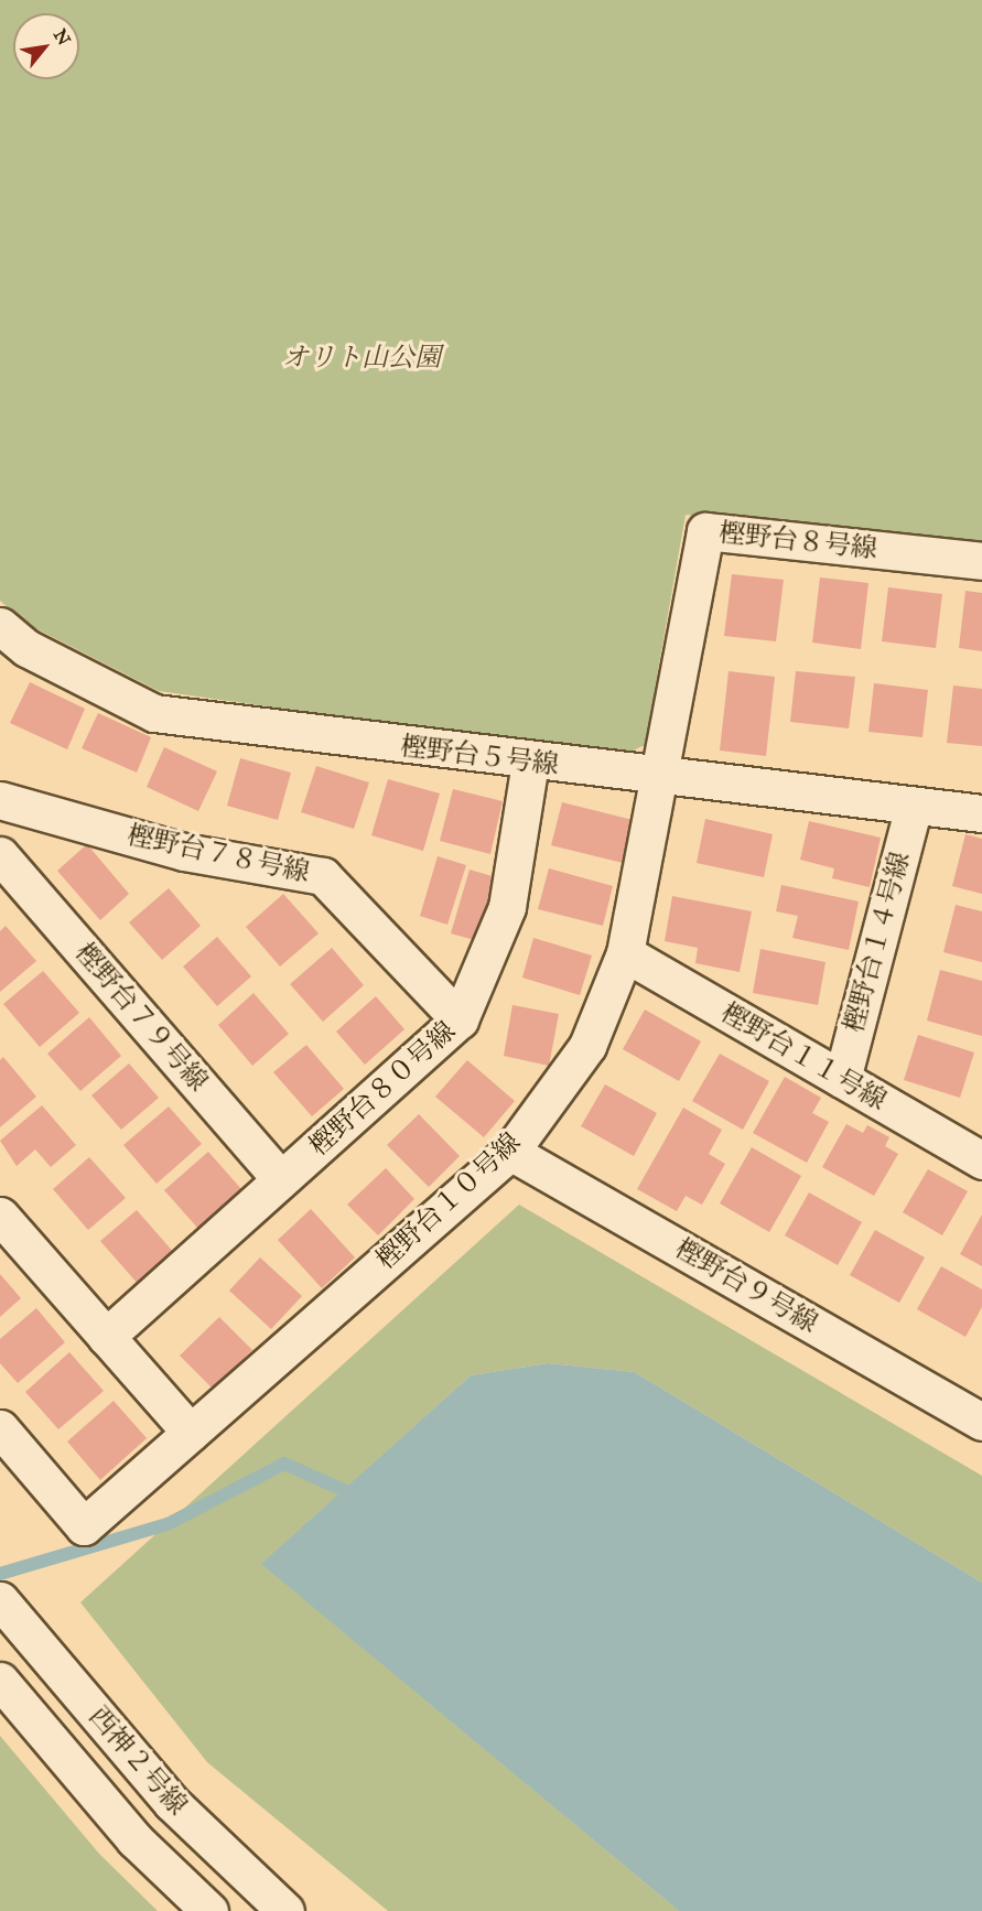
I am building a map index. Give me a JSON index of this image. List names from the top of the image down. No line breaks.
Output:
{"streets":{"street":["樫野台８号線","樫野台５号線","樫野台７８号線","樫野台１４号線","樫野台７９号線","樫野台１１号線","樫野台８０号線","樫野台１０号線","樫野台９号線","西神２号線"]},"crossings":[["樫野台８号線","樫野台５号線"],["樫野台８号線","樫野台１０号線"],["樫野台５号線","樫野台１４号線"],["樫野台５号線","樫野台８０号線"],["樫野台５号線","樫野台１０号線"],["樫野台７８号線","樫野台８０号線"],["樫野台１４号線","樫野台１１号線"],["樫野台７９号線","樫野台８０号線"],["樫野台１１号線","樫野台１０号線"],["樫野台１０号線","樫野台９号線"]],"parks":["オリト山公園"],"north":"top right"}
